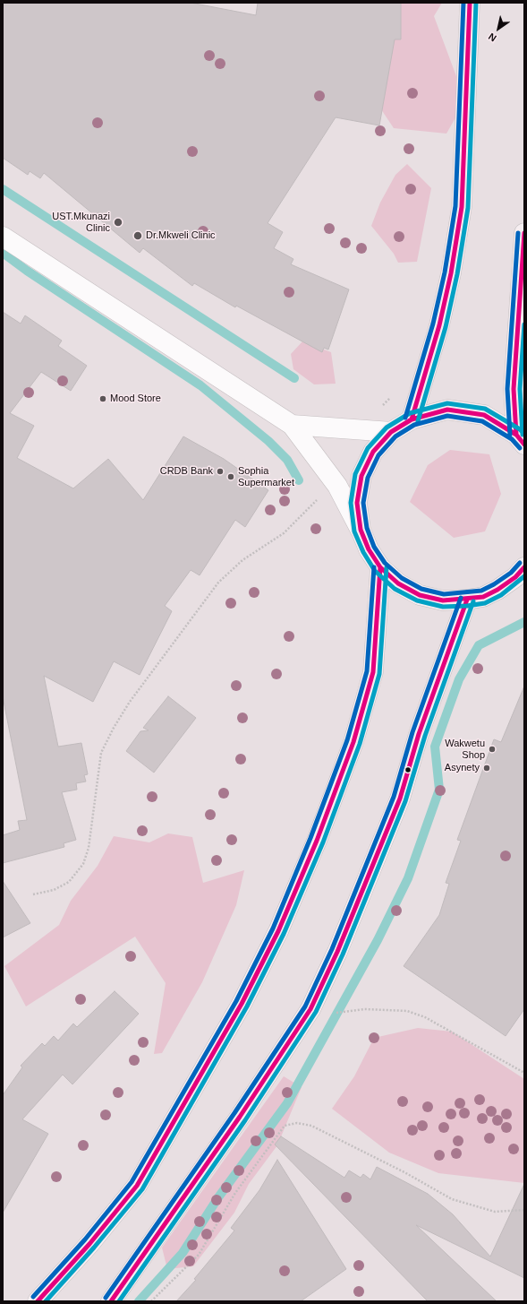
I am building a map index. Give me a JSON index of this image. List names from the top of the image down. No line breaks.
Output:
{"places":["UST.Mkunazi Clinic","Dr.Mkweli Clinic","Mood Store","CRDB Bank","Sophia Supermarket","Wakwetu Shop","Asynety"],"north":"bottom left"}
